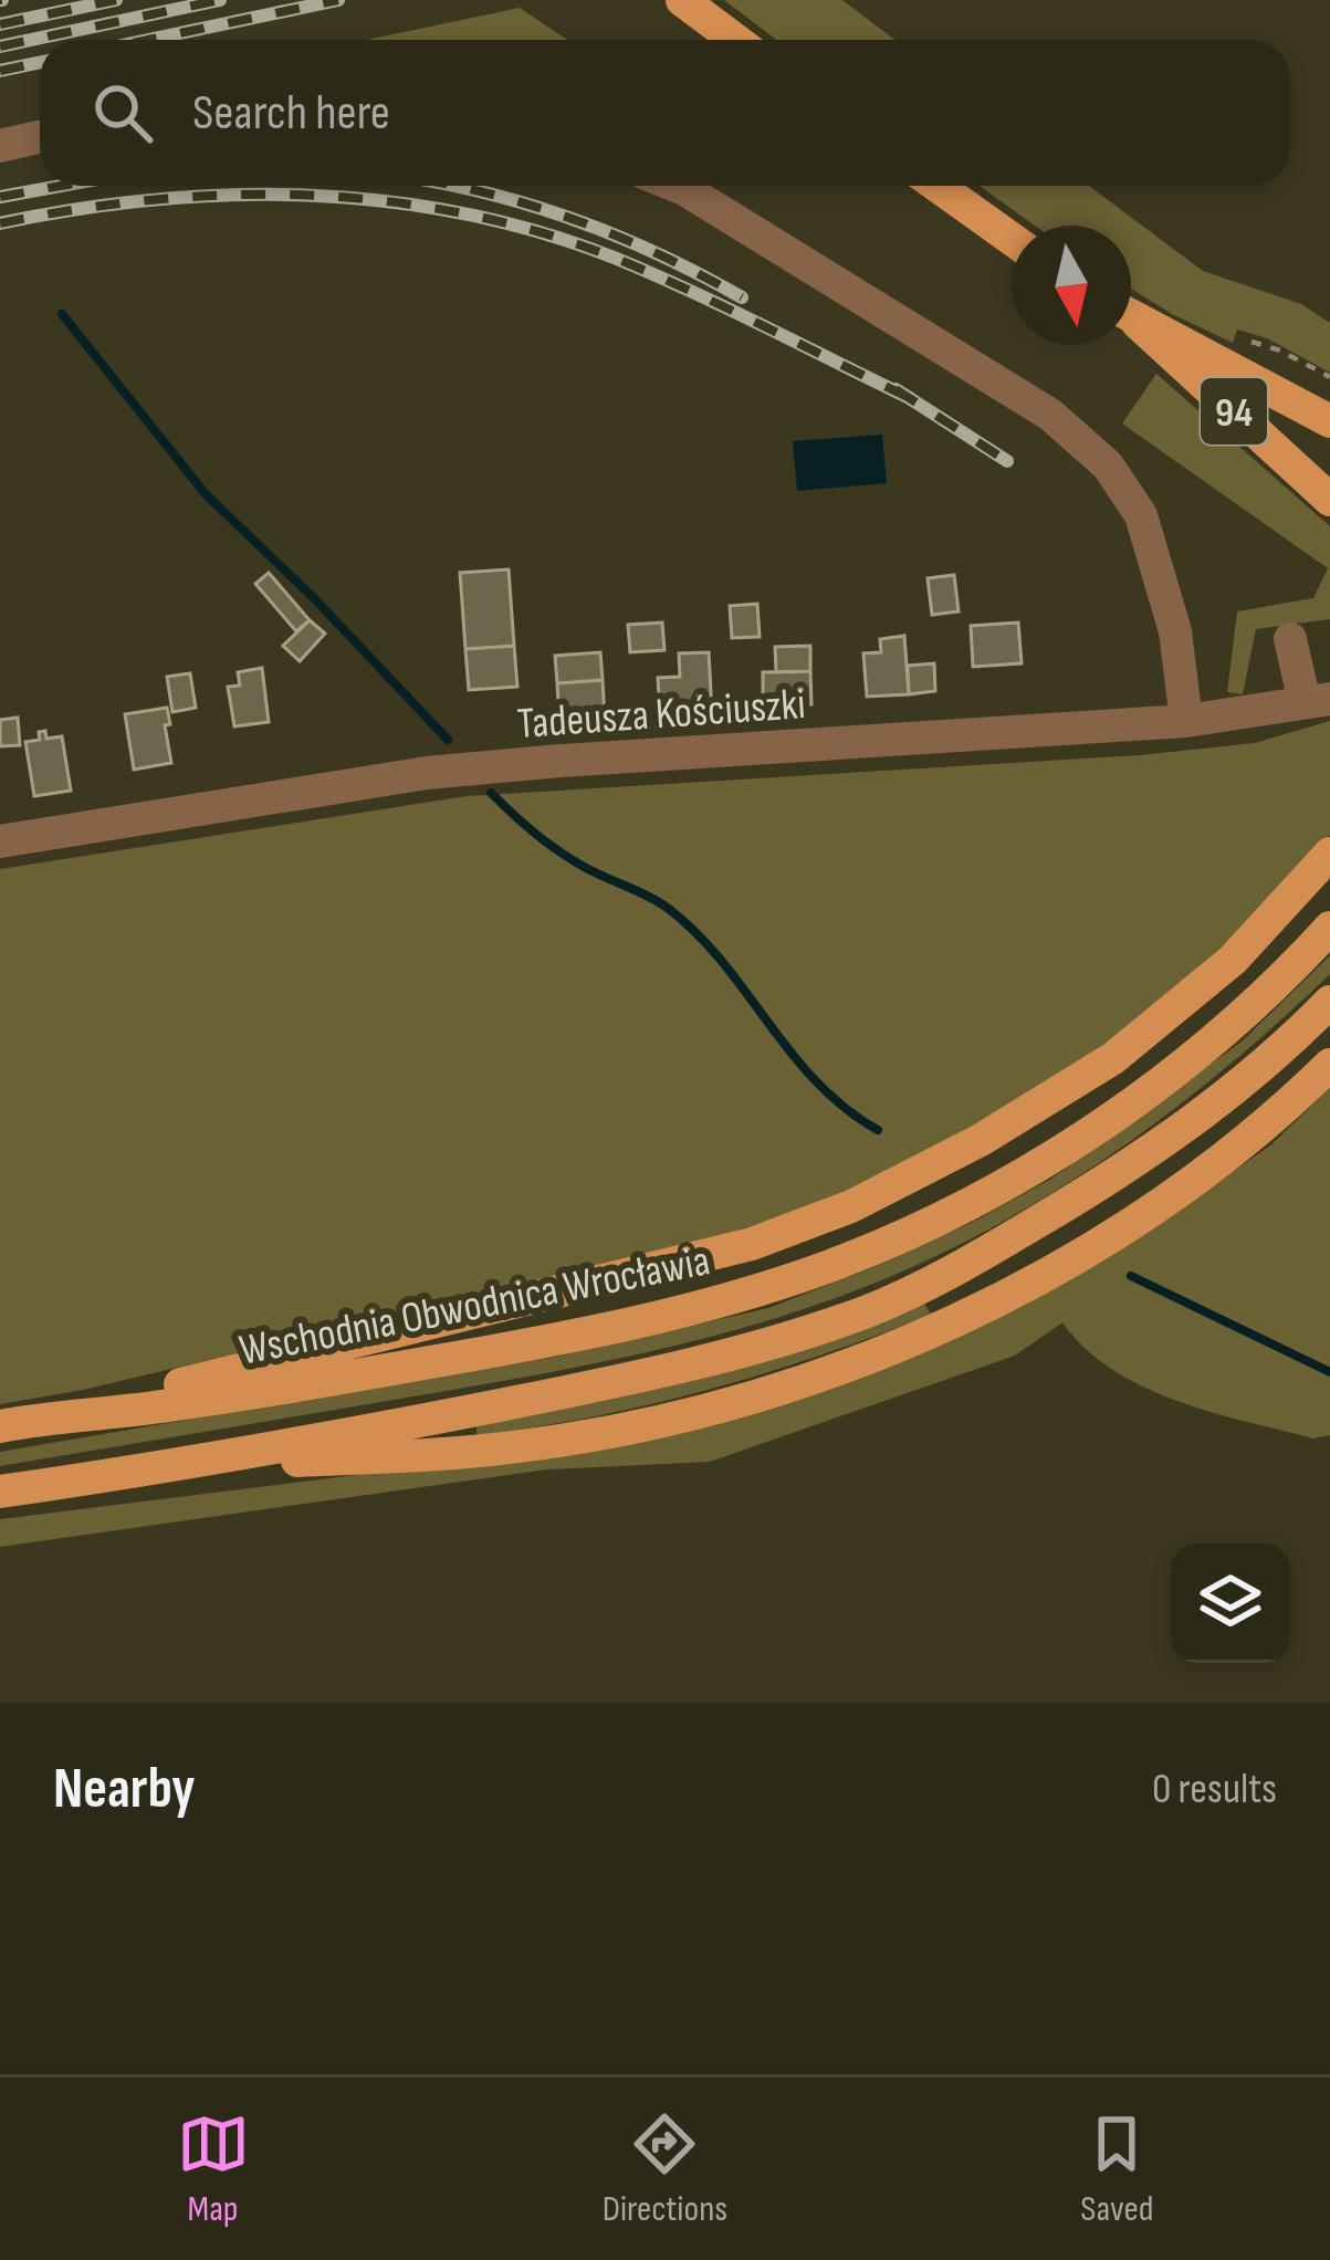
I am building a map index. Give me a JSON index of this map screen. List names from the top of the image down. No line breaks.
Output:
{"streets":{"main road":["94","Wschodnia Obwodnica Wrocławia"],"street":["Tadeusza Kościuszki"]},"north":"bottom","page":{"search":"Search here","heading":["Nearby","0 results"],"nav":["Map","Directions","Saved"]}}
